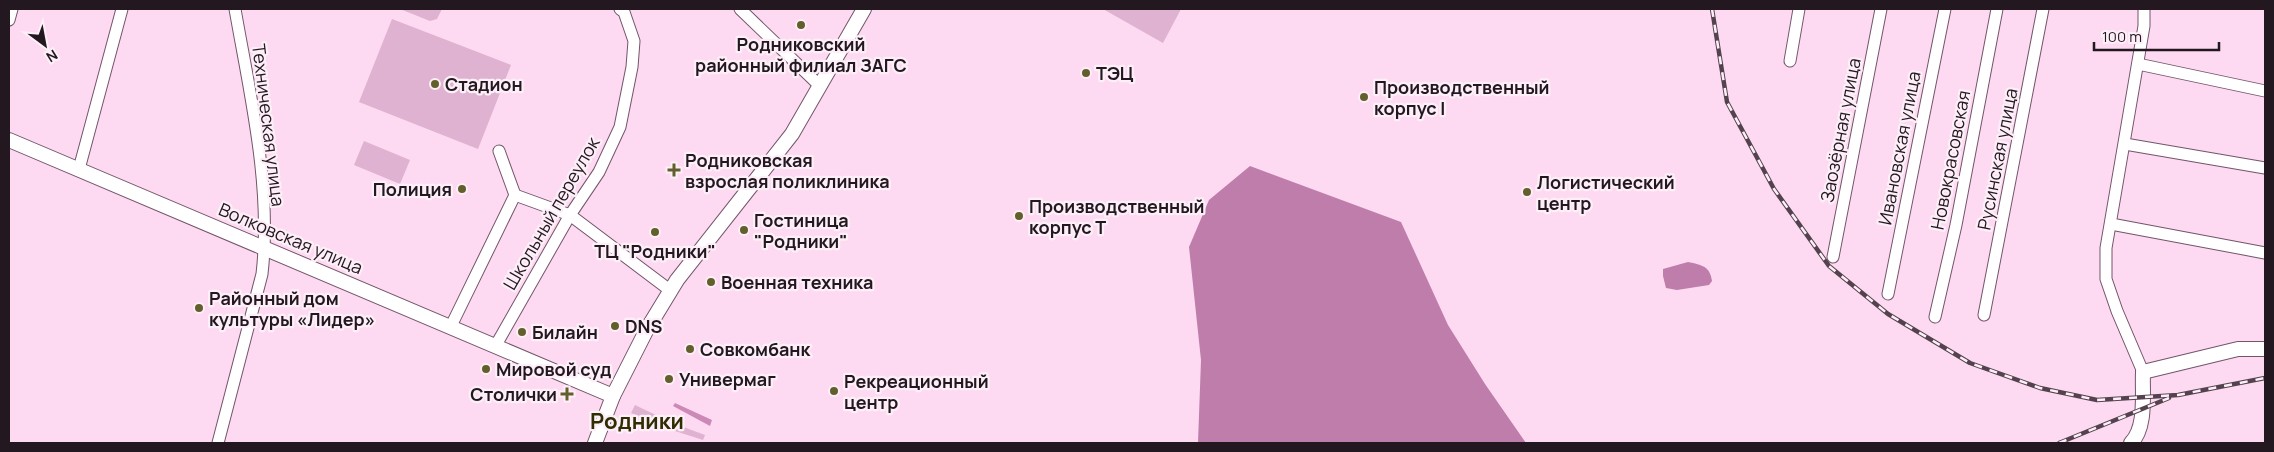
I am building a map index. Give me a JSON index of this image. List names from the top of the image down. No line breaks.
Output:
{"streets":{"main road":["Волковская улица"],"street":["Техническая улица","Заозёрная улица","Ивановская улица","Русинская улица","Новокрасовская","Школьный переулок"]},"crossings":[["Техническая улица","Волковская улица"],["Школьный переулок","Волковская улица"]],"districts":["Родники"],"places":{"other":["Родниковский районный филиал ЗАГС","ТЭЦ","Стадион","Производственный корпус I","Полиция","Логистический центр","Производственный корпус T","Гостиница \"Родники\"","ТЦ \"Родники\"","Военная техника","Районный дом культуры «Лидер»","DNS","Билайн","Совкомбанк","Мировой суд","Универмаг","Рекреационный центр"],"health":["Родниковская взрослая поликлиника","Столички"]},"scale_bar":"100 m","north":"bottom right"}
